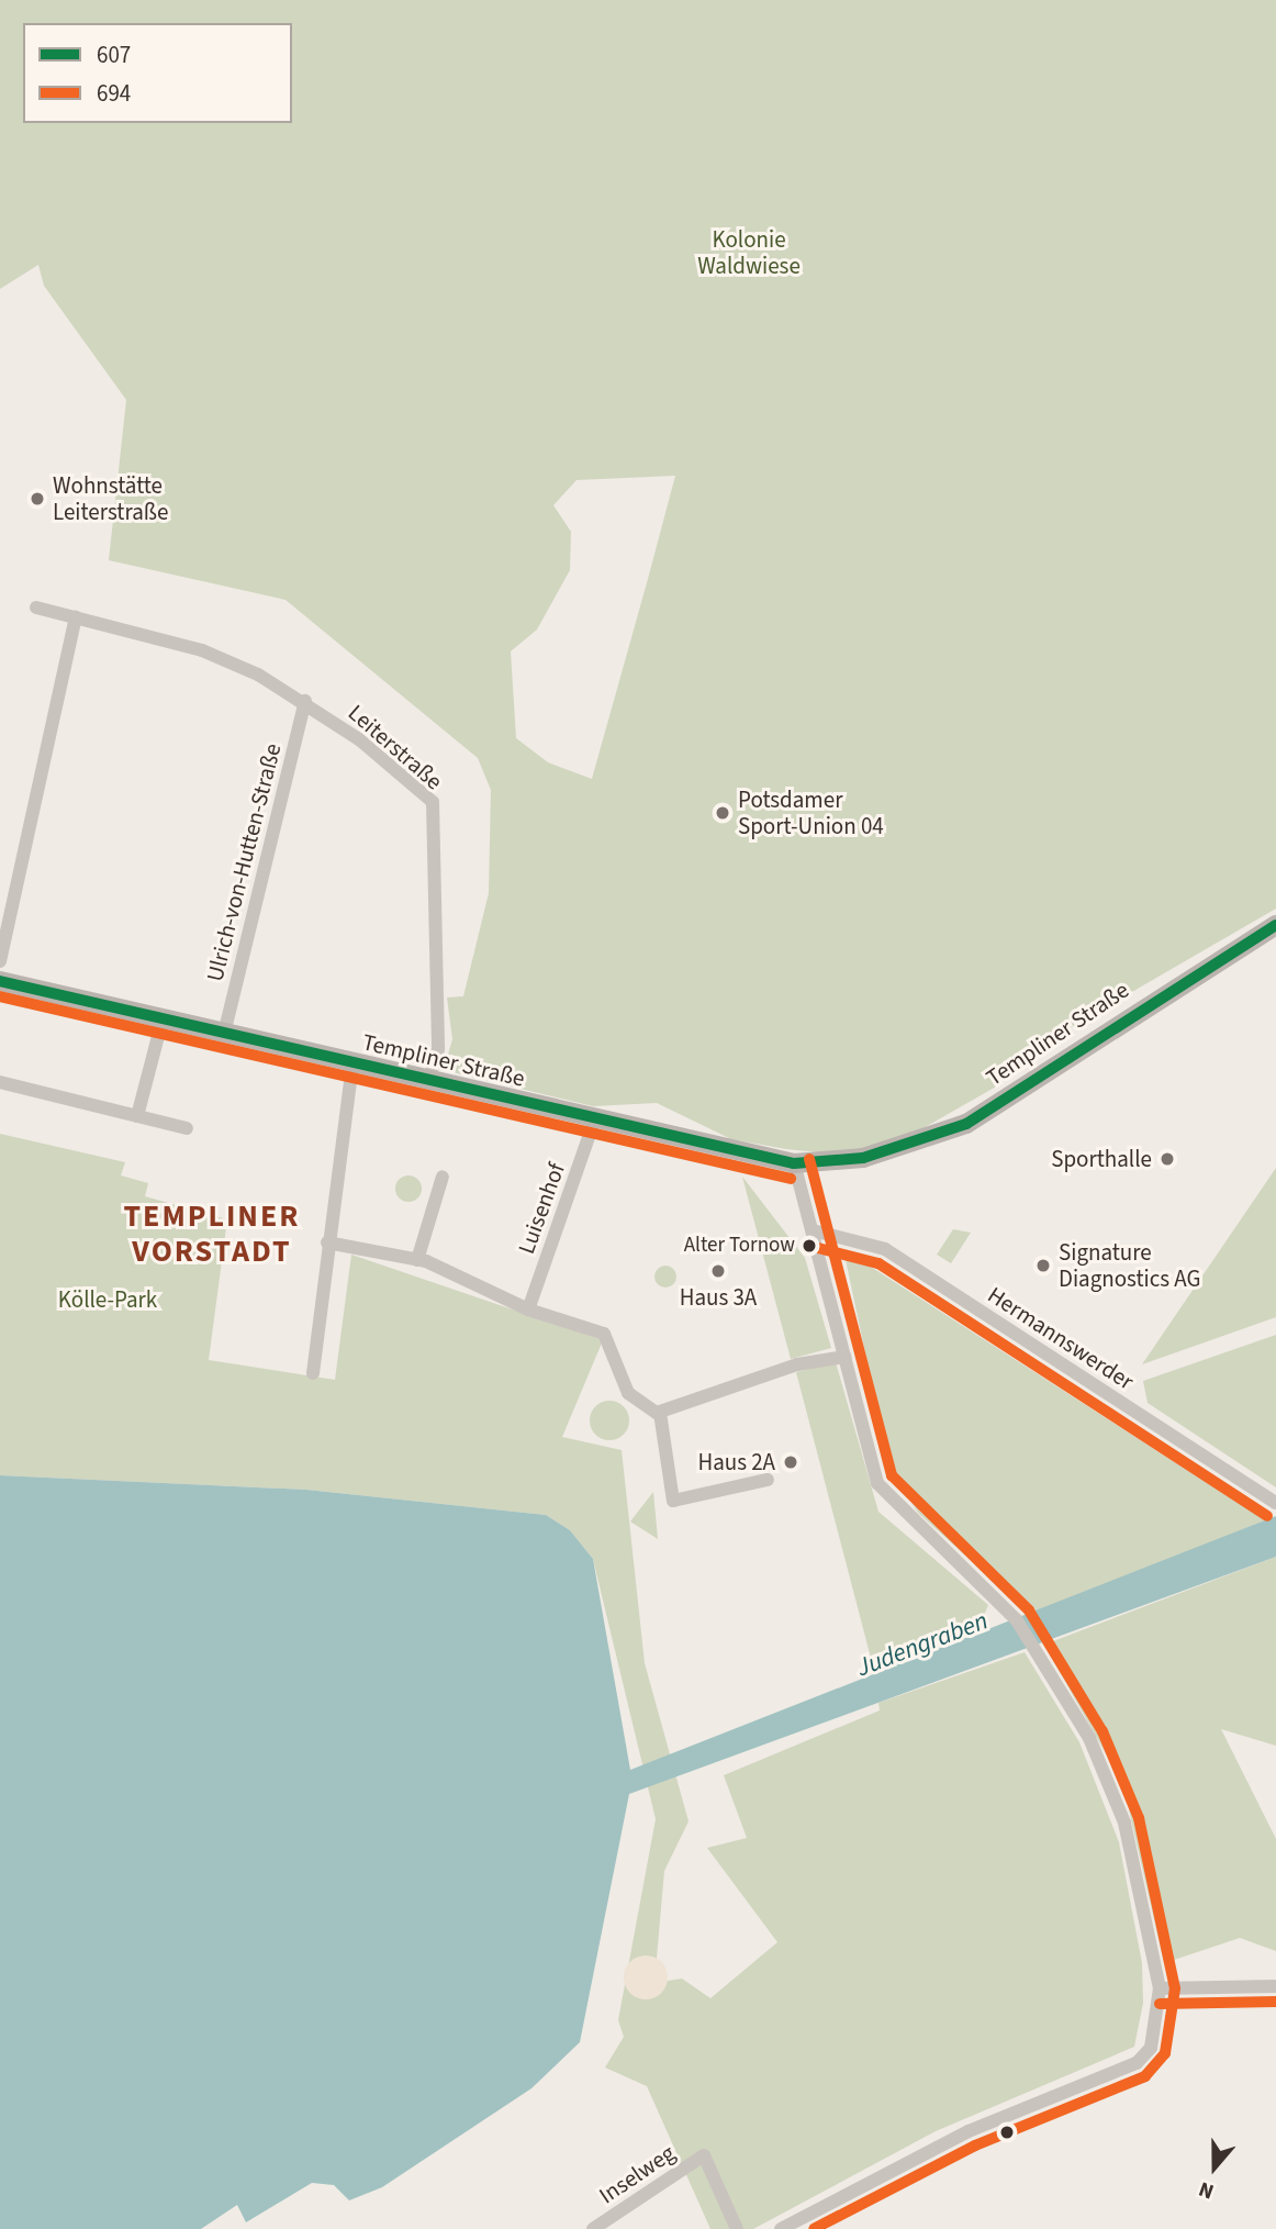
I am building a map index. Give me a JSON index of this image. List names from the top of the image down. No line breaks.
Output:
{"streets":{"street":["Leiterstraße","Ulrich-von-Hutten-Straße","Templiner Straße","Luisenhof","Hermannswerder","Inselweg"]},"crossings":[["Leiterstraße","Ulrich-von-Hutten-Straße"],["Leiterstraße","Templiner Straße"],["Ulrich-von-Hutten-Straße","Templiner Straße"],["Templiner Straße","Luisenhof"]],"districts":["TEMPLINER VORSTADT"],"water":["Judengraben"],"parks":["Kolonie Waldwiese","Kölle-Park"],"places":["Wohnstätte Leiterstraße","Potsdamer Sport-Union 04","Sporthalle","Alter Tornow","Signature Diagnostics AG","Haus 3A","Haus 2A"],"lines":["transit line 607","transit line 694"],"legend":["607","694"],"north":"bottom"}
